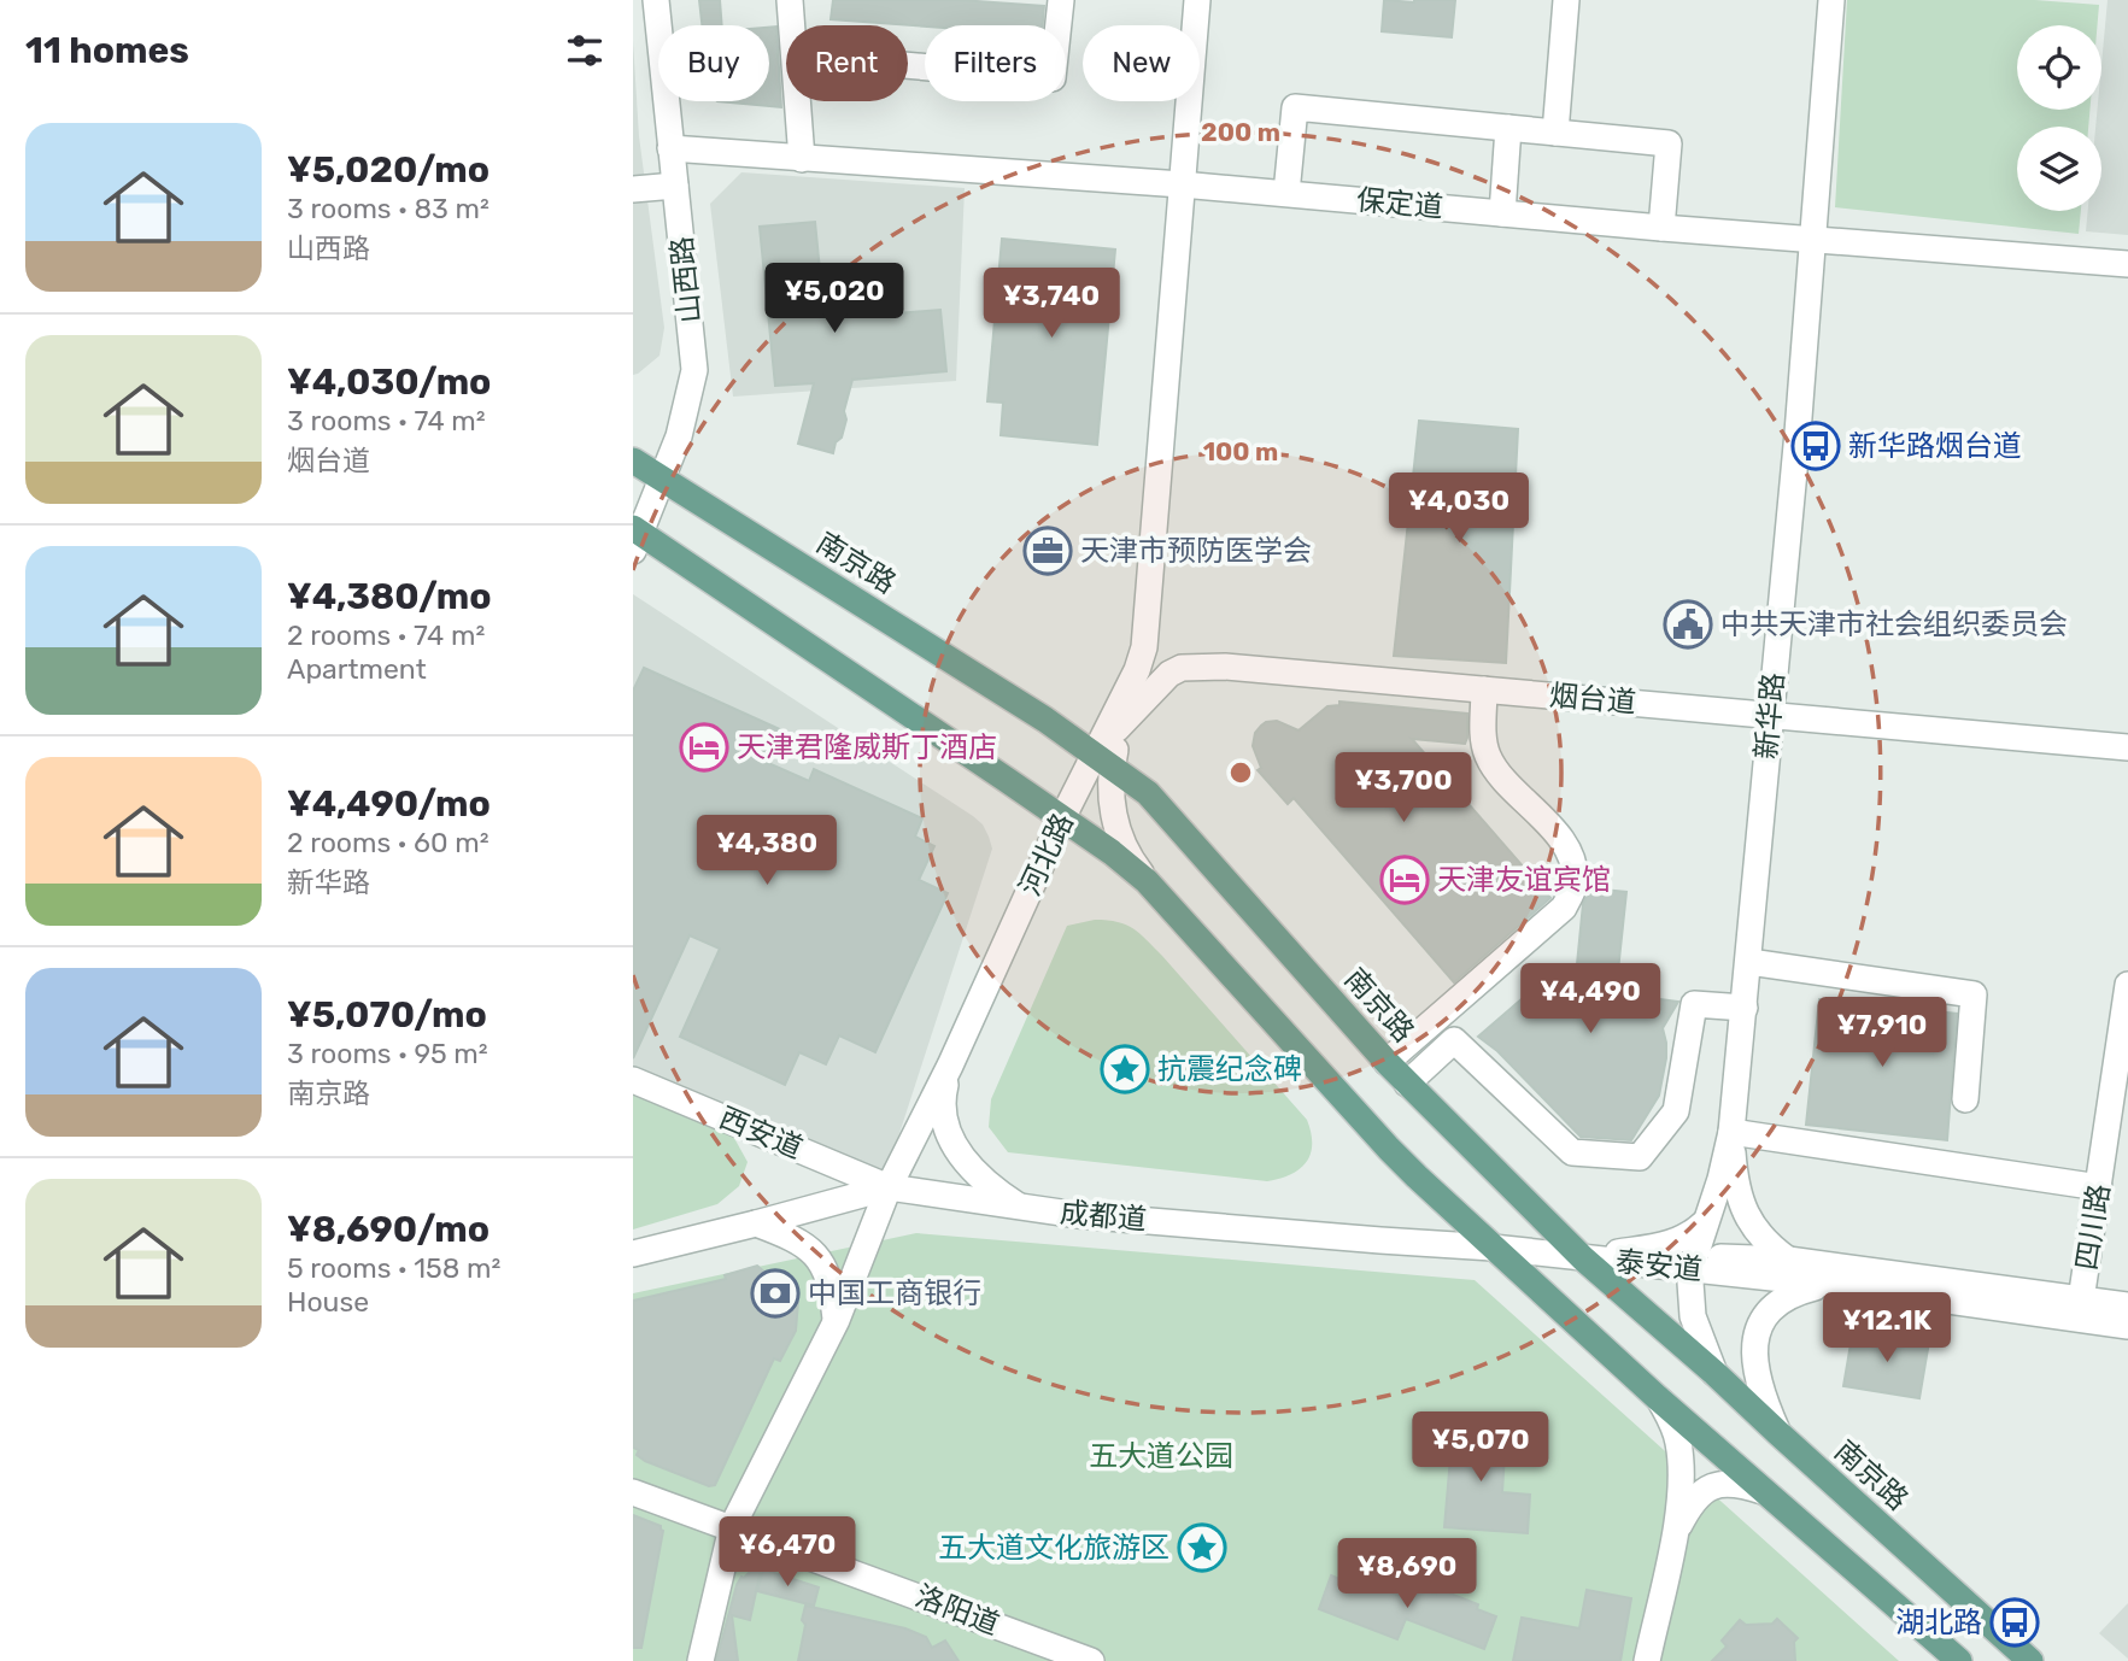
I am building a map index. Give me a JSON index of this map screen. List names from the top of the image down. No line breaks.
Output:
{"streets":{"main road":["南京路"],"street":["保定道","山西路","烟台道","新华路","河北路","西安道","成都道","四川路","泰安道","洛阳道"]},"crossings":[["保定道","山西路"],["保定道","新华路"],["保定道","河北路"],["山西路","南京路"],["南京路","新华路"],["南京路","河北路"],["南京路","成都道"],["南京路","泰安道"],["烟台道","新华路"],["烟台道","河北路"],["新华路","泰安道"],["河北路","西安道"],["河北路","成都道"],["河北路","洛阳道"],["西安道","成都道"],["成都道","泰安道"],["四川路","泰安道"]],"parks":["五大道公园"],"places":{"bus stop":["新华路烟台道","湖北路"],"office":["天津市预防医学会"],"public building":["中共天津市社会组织委员会"],"hotel":["天津君隆威斯丁酒店","天津友谊宾馆"],"place":["抗震纪念碑","五大道文化旅游区"],"bank":["中国工商银行"]},"page":{"heading":"11 homes","chip":["Buy","Rent","Filters","New"],"list":[{"name":"¥5,020/mo","note":"3 rooms · 83 m² · 山西路"},{"name":"¥4,030/mo","note":"3 rooms · 74 m² · 烟台道"},{"name":"¥4,380/mo","note":"2 rooms · 74 m² · Apartment"},{"name":"¥4,490/mo","note":"2 rooms · 60 m² · 新华路"},{"name":"¥5,070/mo","note":"3 rooms · 95 m² · 南京路"},{"name":"¥8,690/mo","note":"5 rooms · 158 m² · House"}],"price":["¥5,020","¥3,740","¥4,030","¥3,700","¥4,380","¥4,490","¥7,910","¥12.1K","¥5,070","¥6,470","¥8,690"]},"rings":["200 m","100 m"]}
